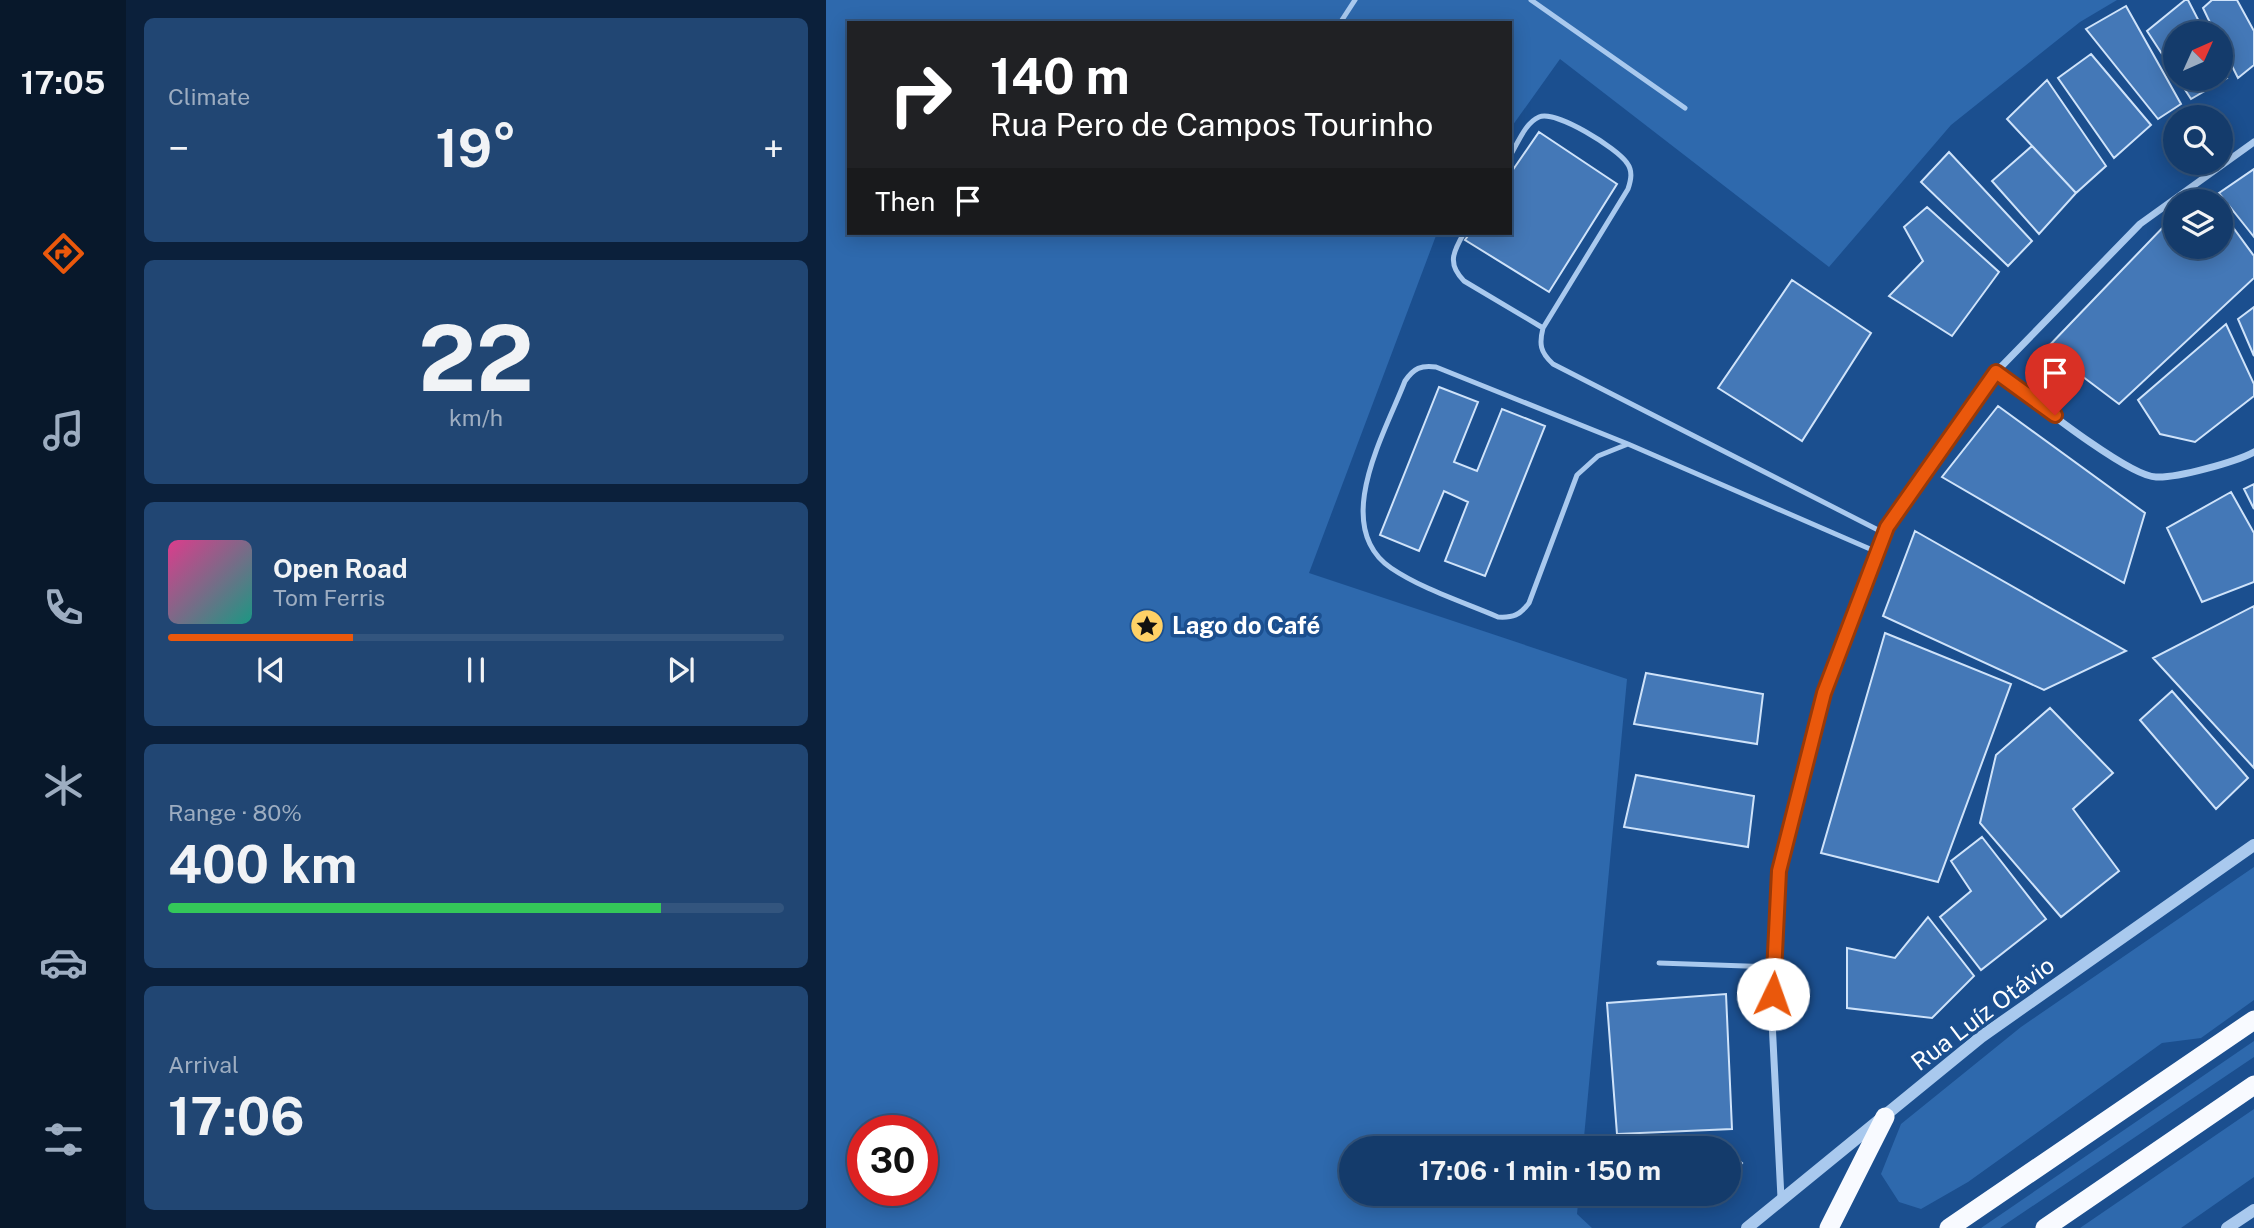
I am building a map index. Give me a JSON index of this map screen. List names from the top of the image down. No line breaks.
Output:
{"streets":{"street":["Rua Luíz Otávio"]},"places":{"place":["Lago do Café"]},"north":"top right","page":{"tabs":"17:05","tile":["Climate",["22","km/h"],["Range · 80%","400 km"],["Arrival","17:06"]],"turn":["140 m","Rua Pero de Campos Tourinho"],"heat":["−","19°","+"],"then":"Then","song":["Open Road","Tom Ferris"],"limit":"30","trip":"17:06 · 1 min · 150 m"}}
